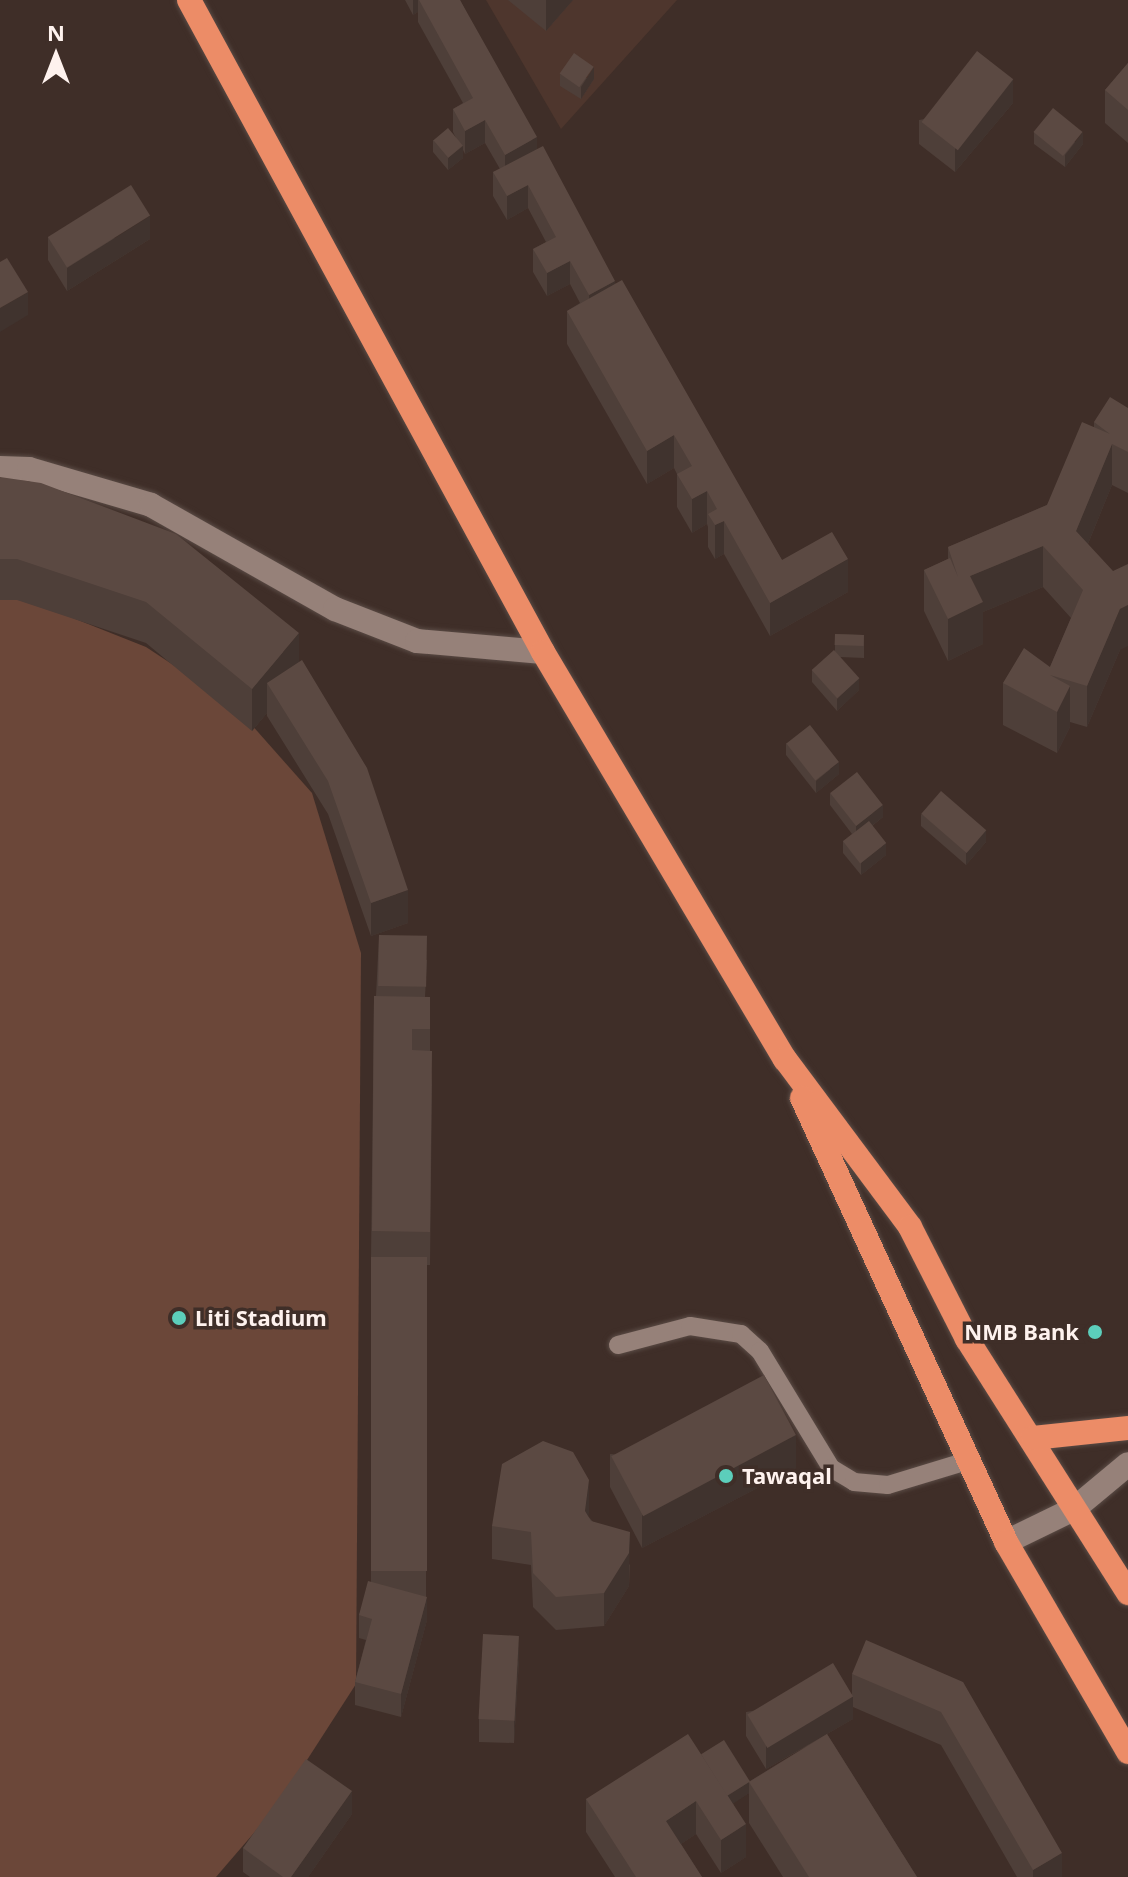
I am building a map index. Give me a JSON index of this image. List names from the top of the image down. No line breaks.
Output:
{"places":["Liti Stadium","NMB Bank","Tawaqal"],"north":"top"}
